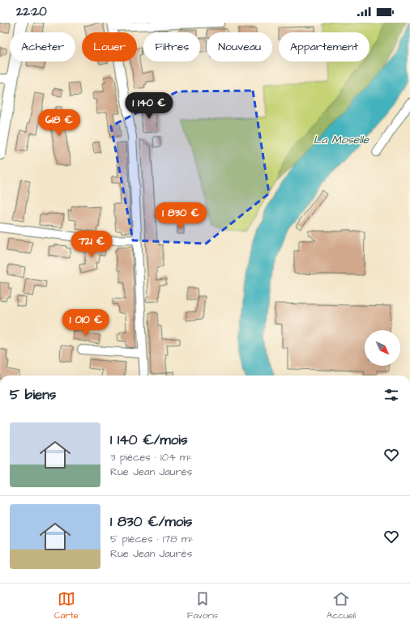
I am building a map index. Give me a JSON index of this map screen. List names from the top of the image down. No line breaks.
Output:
{"water":["La Moselle"],"north":"bottom right","page":{"status":"22:20","chip":["Acheter","Louer","Filtres","Nouveau","Appartement"],"price":["1 140 €","618 €","1 830 €","721 €","1 010 €"],"heading":"5 biens","list":[{"name":"1 140 €/mois","note":"3 pièces · 104 m² · Rue Jean Jaurès"},{"name":"1 830 €/mois","note":"5 pièces · 178 m² · Rue Jean Jaurès"}],"tabs":["Carte","Favoris","Accueil"]}}
